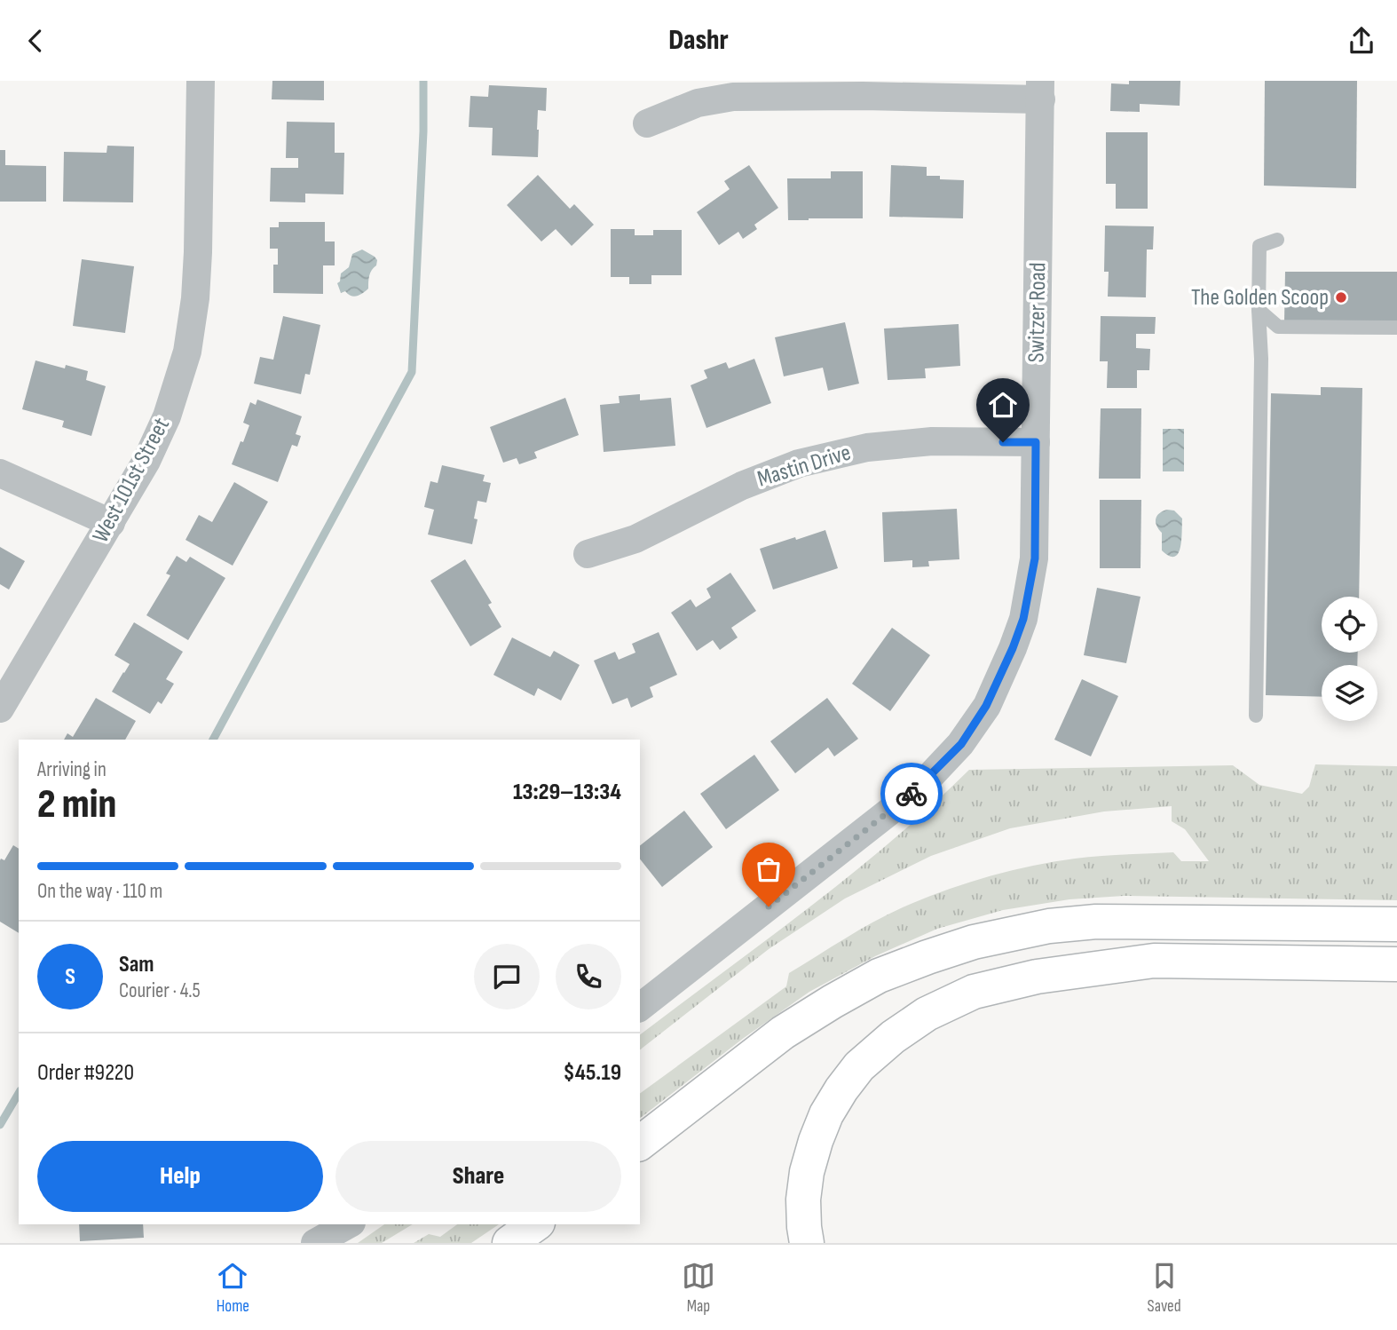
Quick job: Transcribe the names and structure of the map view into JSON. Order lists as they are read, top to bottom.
{
  "streets": {
    "street": ["Switzer Road", "Mastin Drive", "West 101st Street"]
  },
  "crossings": [
    ["Switzer Road", "Mastin Drive"]
  ],
  "places": ["The Golden Scoop"],
  "page": {
    "header": "Dashr",
    "heading": ["2 min", "Arriving in", "13:29–13:34"],
    "panel": [
      "Sam",
      "Courier · 4.5",
      "Order #9220",
      "$45.19"
    ],
    "bar": "On the way · 110 m",
    "round": "S",
    "buttons": ["Help", "Share"],
    "tabs": ["Home", "Map", "Saved"]
  }
}
